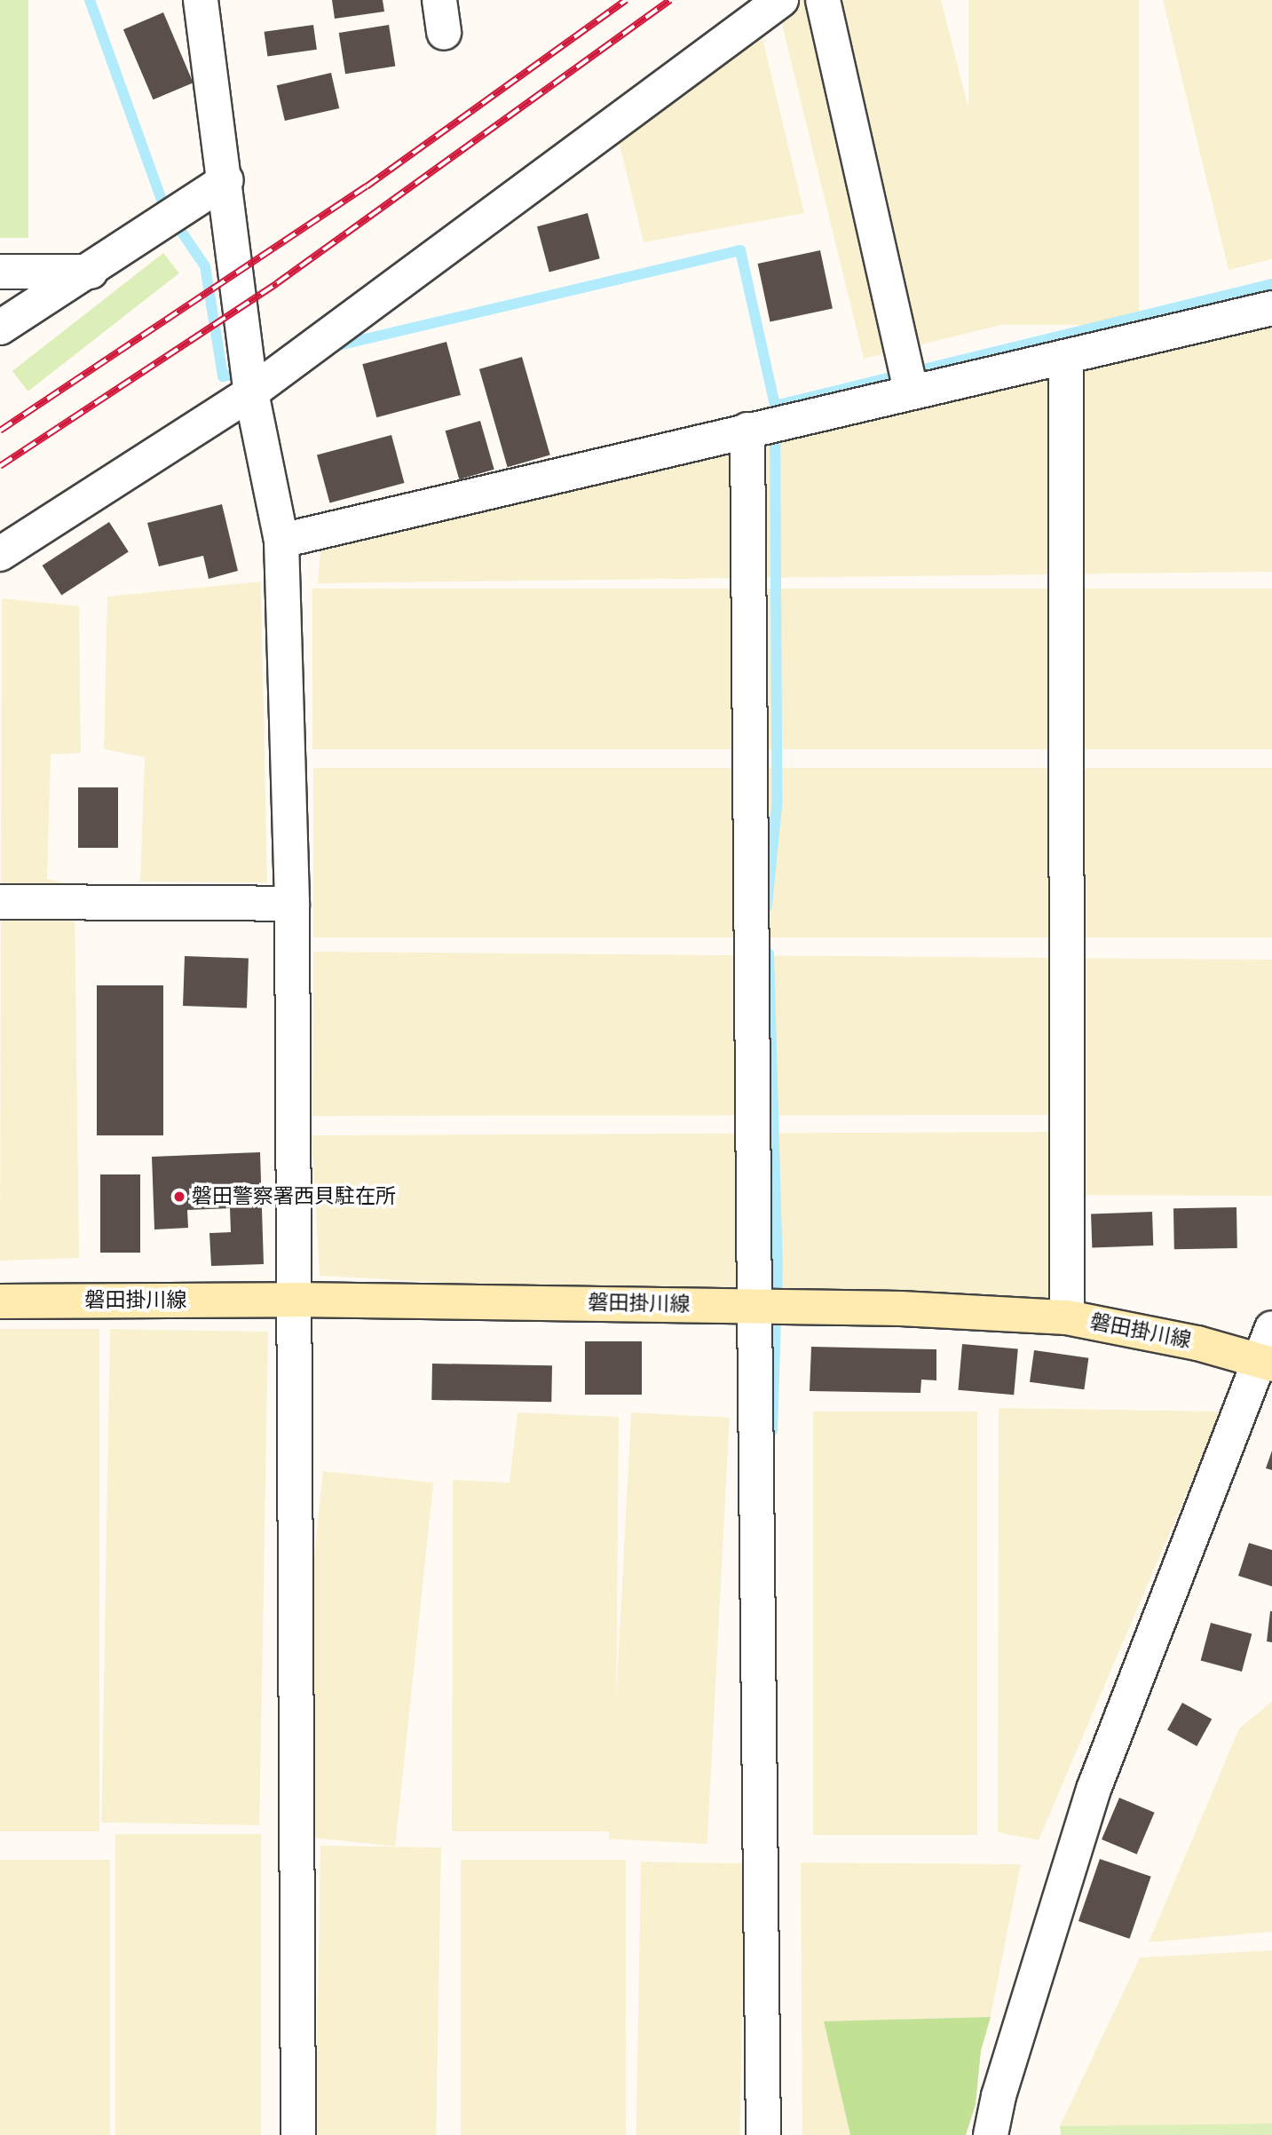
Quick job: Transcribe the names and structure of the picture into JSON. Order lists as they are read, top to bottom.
{
  "streets": {
    "main road": ["磐田掛川線"]
  },
  "places": ["磐田警察署西貝駐在所"]
}
